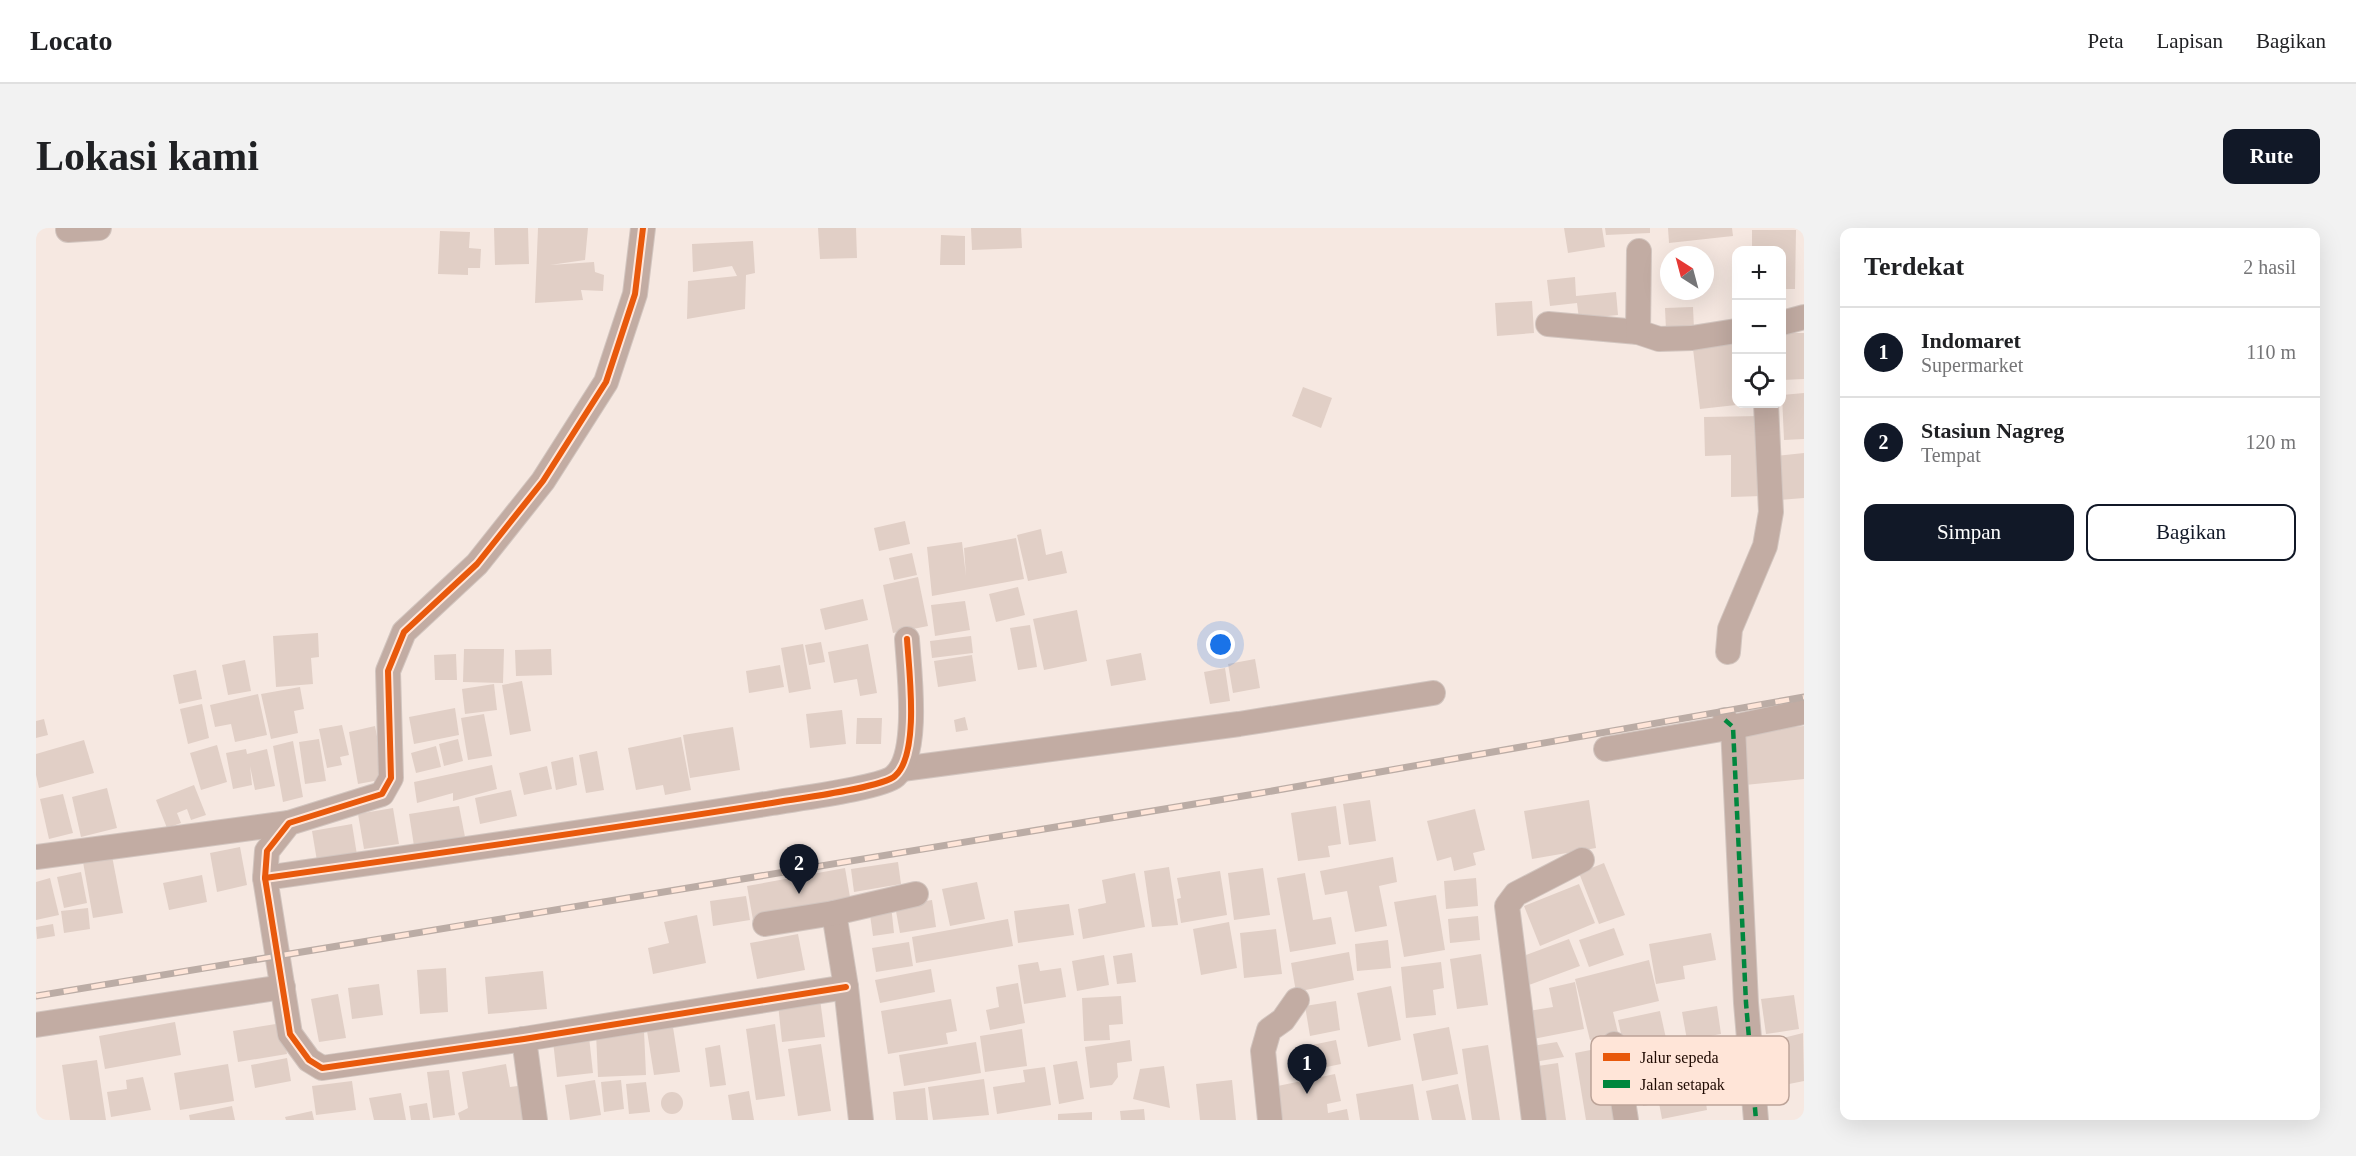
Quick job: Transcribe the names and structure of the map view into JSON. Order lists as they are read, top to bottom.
{
  "legend": ["Jalur sepeda", "Jalan setapak"],
  "north": "top left",
  "page": {
    "header": "Locato",
    "nav": ["Peta", "Lapisan", "Bagikan"],
    "buttons": [
      "Rute",
      ["Simpan", "Bagikan"]
    ],
    "title": "Lokasi kami",
    "heading": ["Terdekat", "2 hasil"],
    "map_buttons": ["+", "−"],
    "list": [
      {
        "mark": "1",
        "name": "Indomaret",
        "note": "Supermarket",
        "value": "110 m"
      },
      {
        "mark": "2",
        "name": "Stasiun Nagreg",
        "note": "Tempat",
        "value": "120 m"
      }
    ],
    "pins": ["2", "1"]
  }
}
